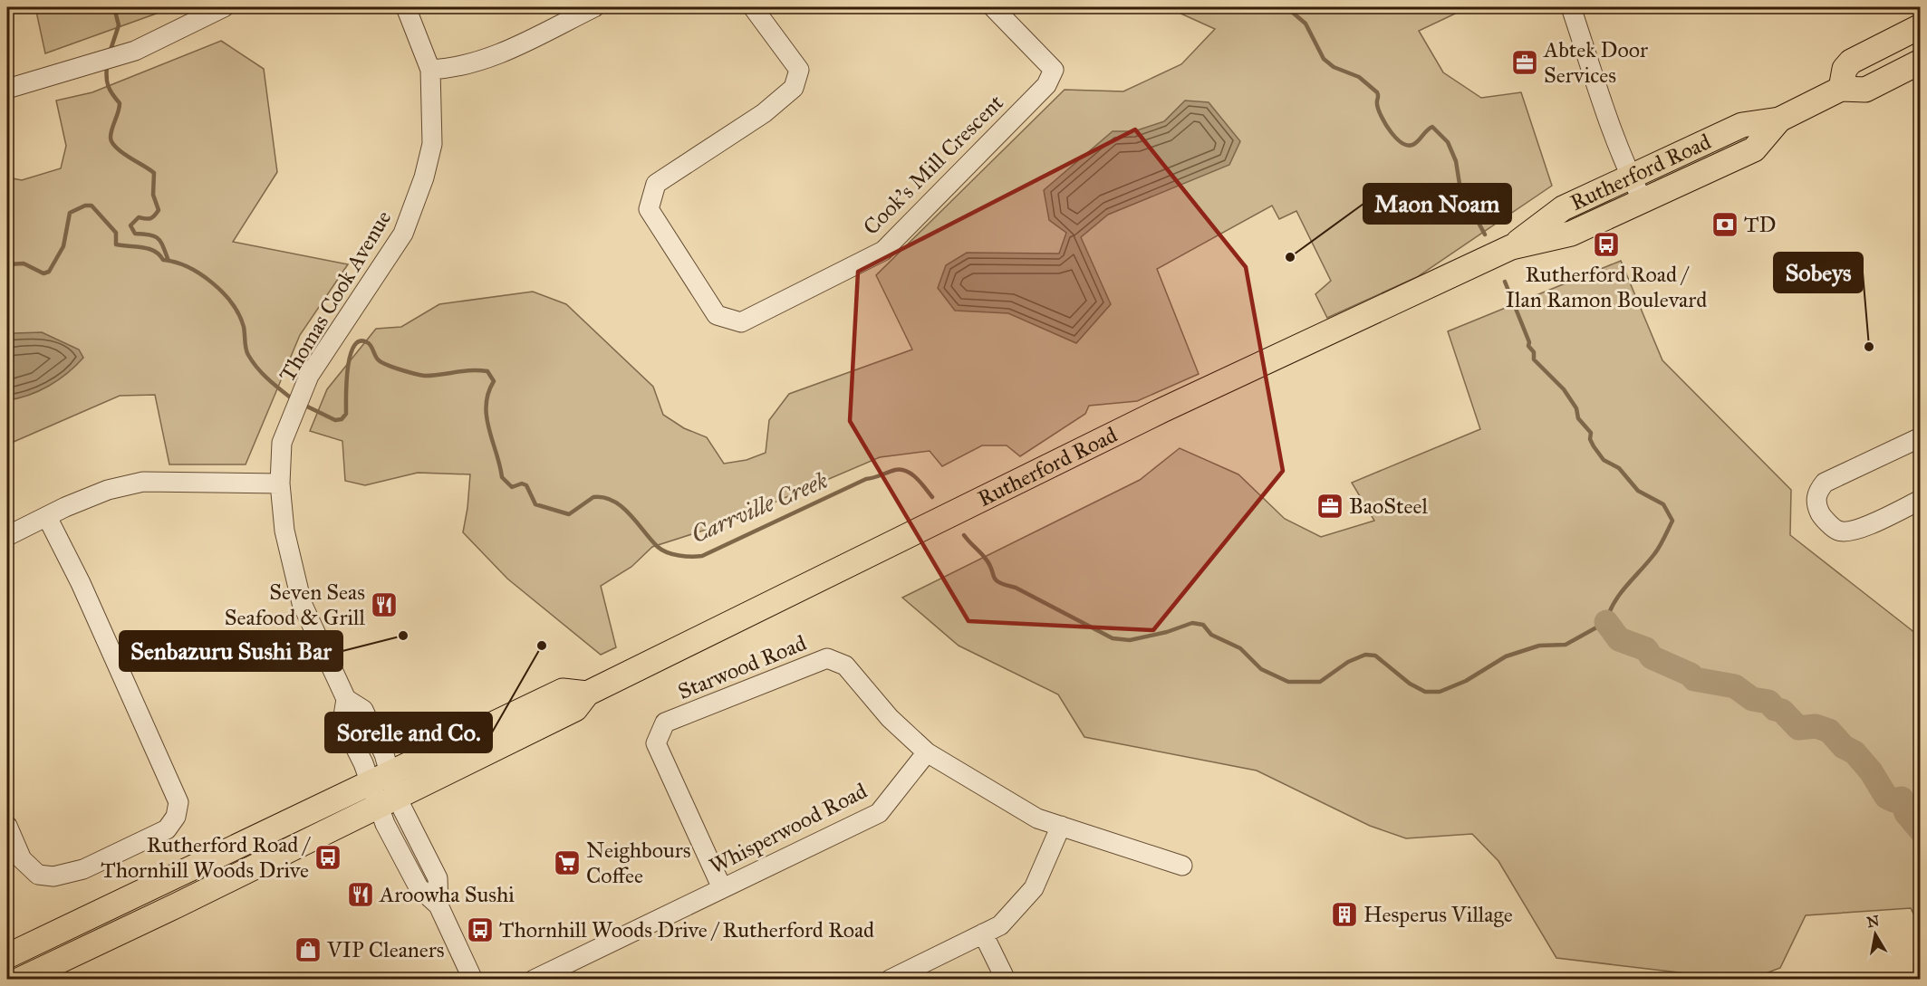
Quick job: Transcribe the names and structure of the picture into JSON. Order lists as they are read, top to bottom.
{
  "streets": {
    "main road": ["Rutherford Road"],
    "street": [
      "Cook's Mill Crescent",
      "Thomas Cook Avenue",
      "Starwood Road",
      "Whisperwood Road"
    ]
  },
  "crossings": [
    ["Rutherford Road", "Thomas Cook Avenue"],
    ["Starwood Road", "Whisperwood Road"]
  ],
  "water": ["Carrville Creek"],
  "places": {
    "office": ["Abtek Door Services", "BaoSteel"],
    "bank": ["TD"],
    "bus stop": ["Rutherford Road / Ilan Ramon Boulevard", "Rutherford Road / Thornhill Woods Drive", "Thornhill Woods Drive / Rutherford Road"],
    "other": [
      "Maon Noam",
      "Sobeys",
      "Senbazuru Sushi Bar",
      "Sorelle and Co."
    ],
    "restaurant": ["Seven Seas Seafood & Grill", "Aroowha Sushi"],
    "supermarket": ["Neighbours Coffee"],
    "building": ["Hesperus Village"],
    "shop": ["VIP Cleaners"]
  },
  "north": "top"
}
